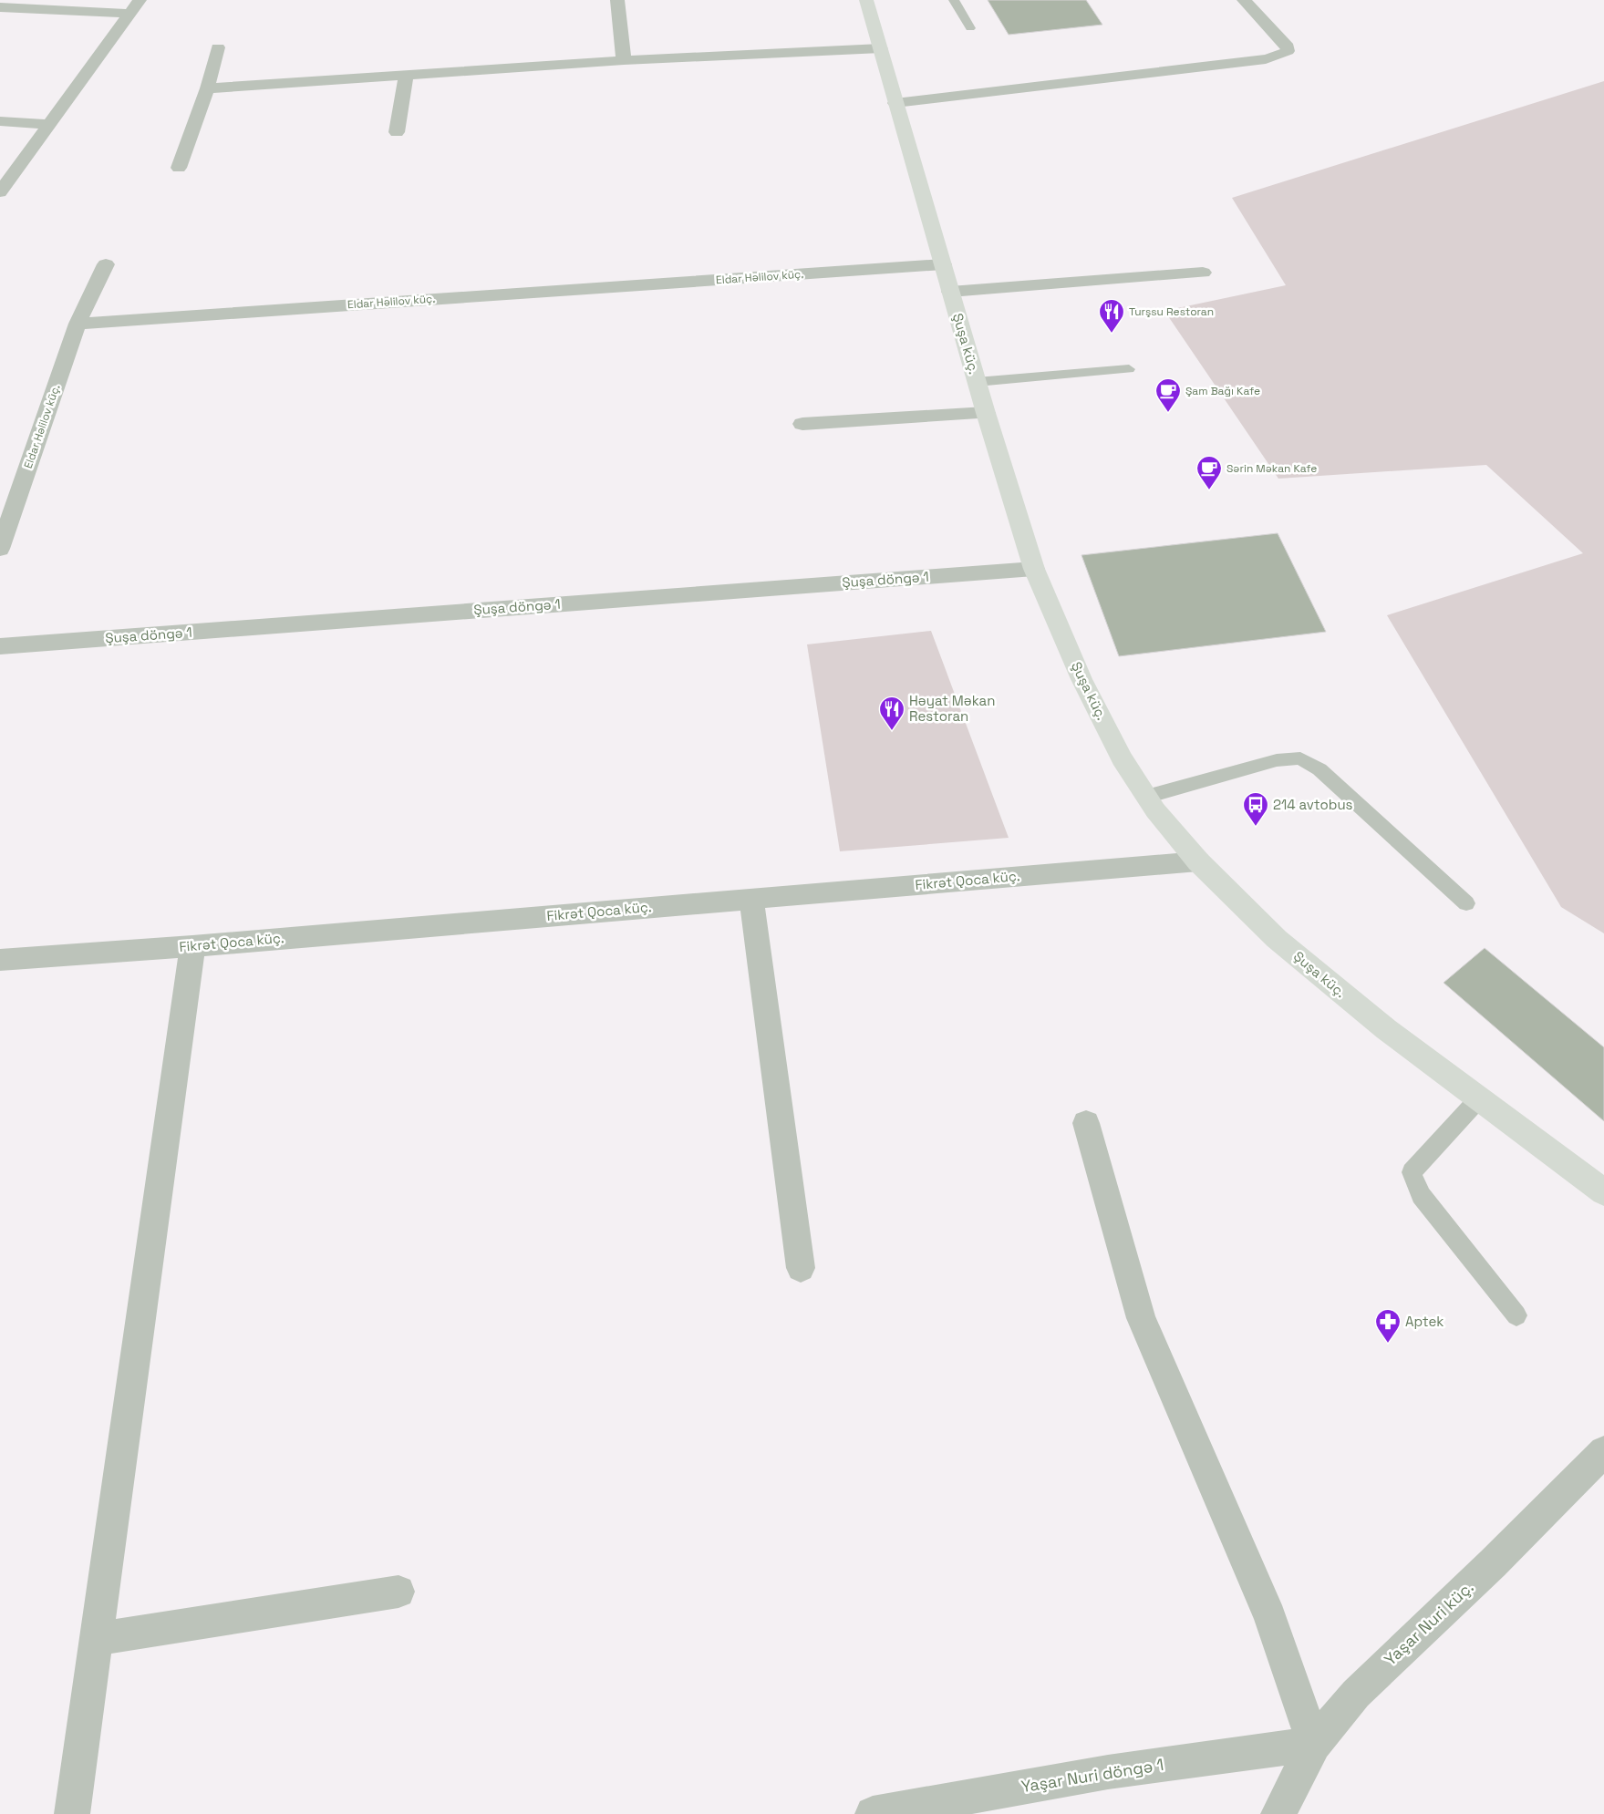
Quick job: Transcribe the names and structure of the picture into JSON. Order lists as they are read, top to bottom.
{
  "streets": {
    "street": [
      "Eldar Həlilov küç.",
      "Şuşa küç.",
      "Şuşa döngə 1",
      "Fikrət Qoca küç.",
      "Yaşar Nuri küç.",
      "Yaşar Nuri döngə 1"
    ]
  },
  "crossings": [
    ["Eldar Həlilov küç.", "Şuşa küç."],
    ["Şuşa küç.", "Şuşa döngə 1"],
    ["Şuşa küç.", "Fikrət Qoca küç."],
    ["Yaşar Nuri küç.", "Yaşar Nuri döngə 1"]
  ],
  "places": {
    "restaurant": ["Turşsu Restoran", "Həyat Məkan Restoran"],
    "cafe": ["Şam Bağı Kafe", "Sərin Məkan Kafe"],
    "bus stop": ["214 avtobus"],
    "pharmacy": ["Aptek"]
  }
}
